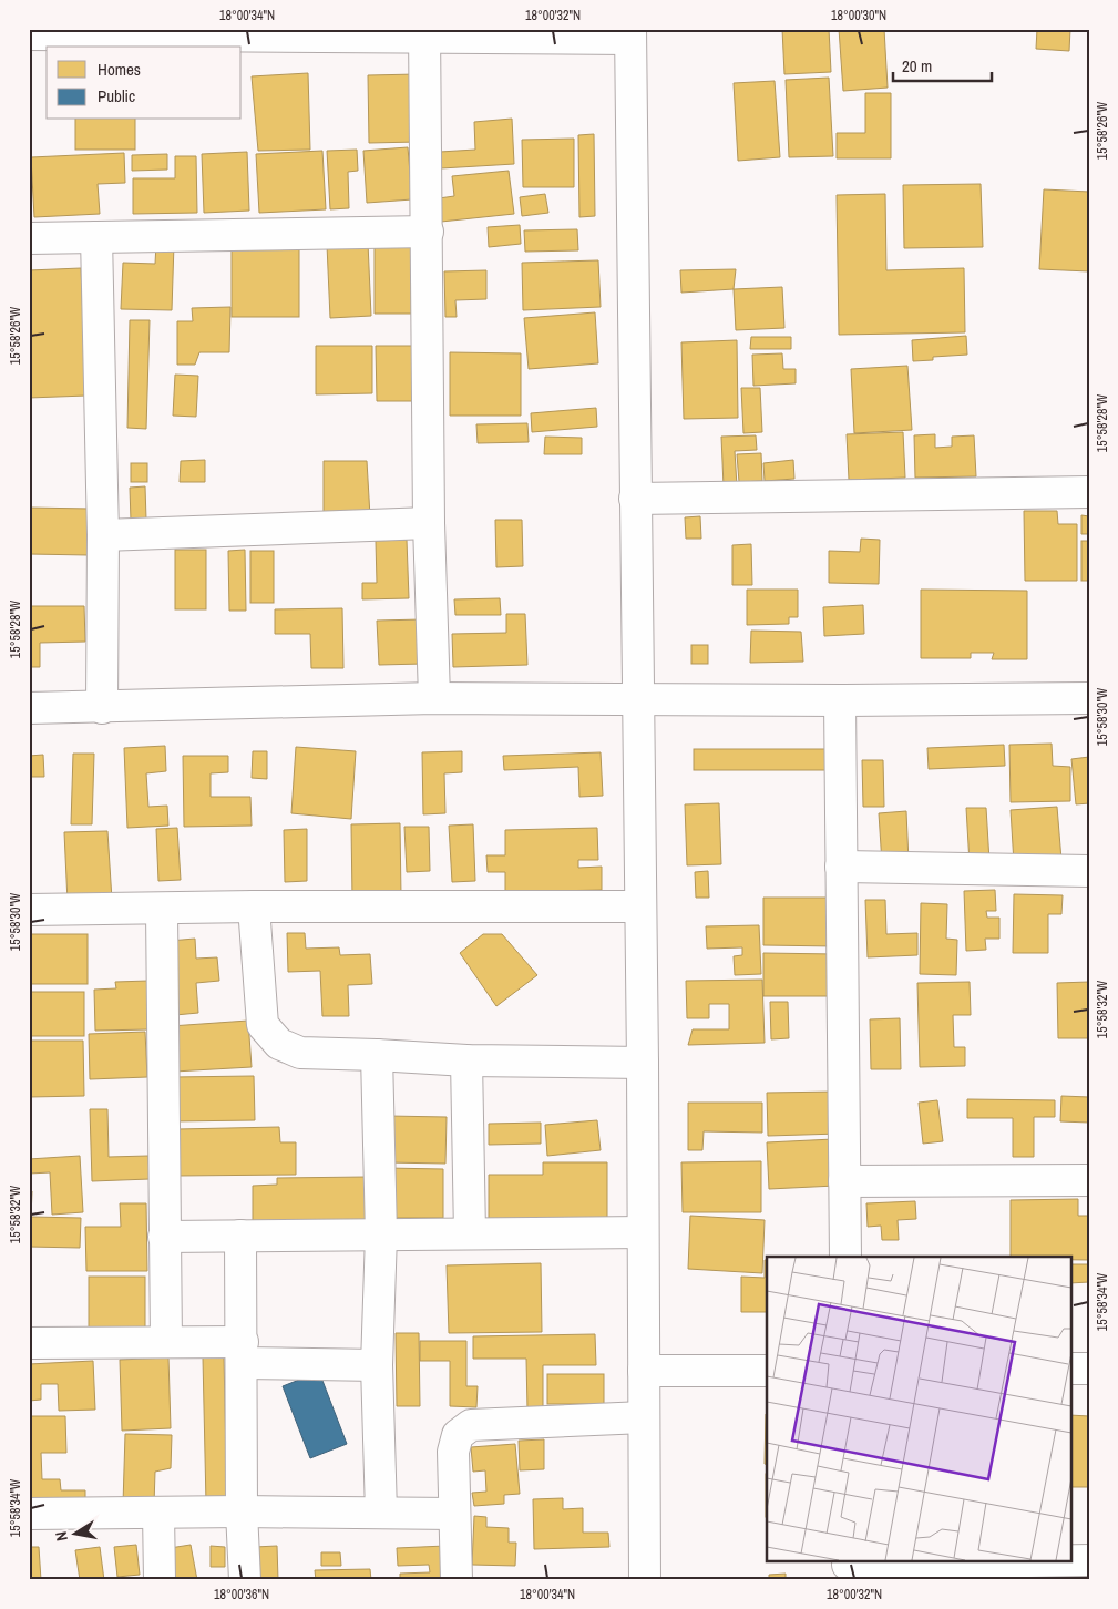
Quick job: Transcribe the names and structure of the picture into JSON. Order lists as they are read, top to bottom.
{
  "legend": ["Homes", "Public"],
  "scale_bar": "20 m",
  "north": "left",
  "coordinates": [
    "18°00'34\"N",
    "18°00'32\"N",
    "18°00'30\"N",
    "15°58'26\"W",
    "15°58'28\"W",
    "15°58'30\"W",
    "15°58'32\"W",
    "15°58'34\"W",
    "18°00'36\"N"
  ]
}
